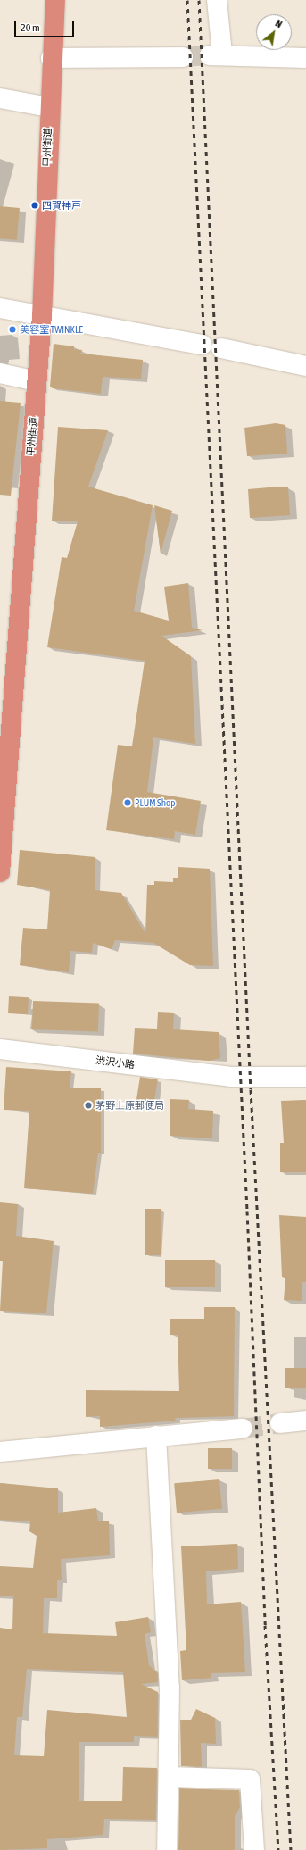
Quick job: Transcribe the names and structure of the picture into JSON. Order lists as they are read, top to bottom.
{
  "streets": {
    "highway": ["甲州街道"],
    "street": ["渋沢小路"]
  },
  "places": [
    "四賀神戸",
    "美容室 TWINKLE",
    "PLUM Shop",
    "茅野上原郵便局"
  ],
  "scale_bar": "20 m",
  "north": "top right"
}
